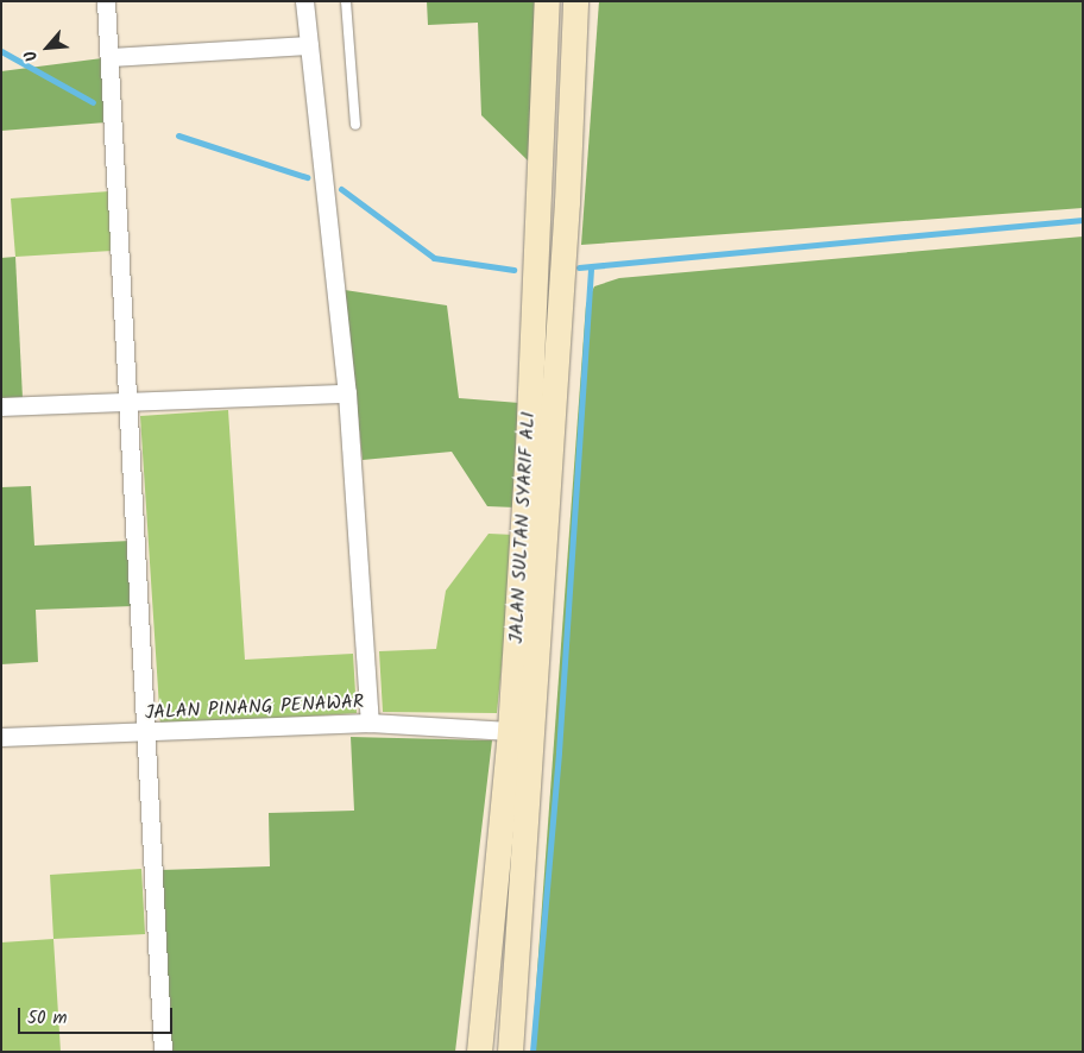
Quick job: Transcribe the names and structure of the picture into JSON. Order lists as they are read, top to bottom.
{
  "streets": {
    "street": ["JALAN SULTAN SYARIF ALI", "JALAN PINANG PENAWAR"]
  },
  "crossings": [
    ["JALAN SULTAN SYARIF ALI", "JALAN PINANG PENAWAR"]
  ],
  "scale_bar": "50 m",
  "north": "bottom left"
}
